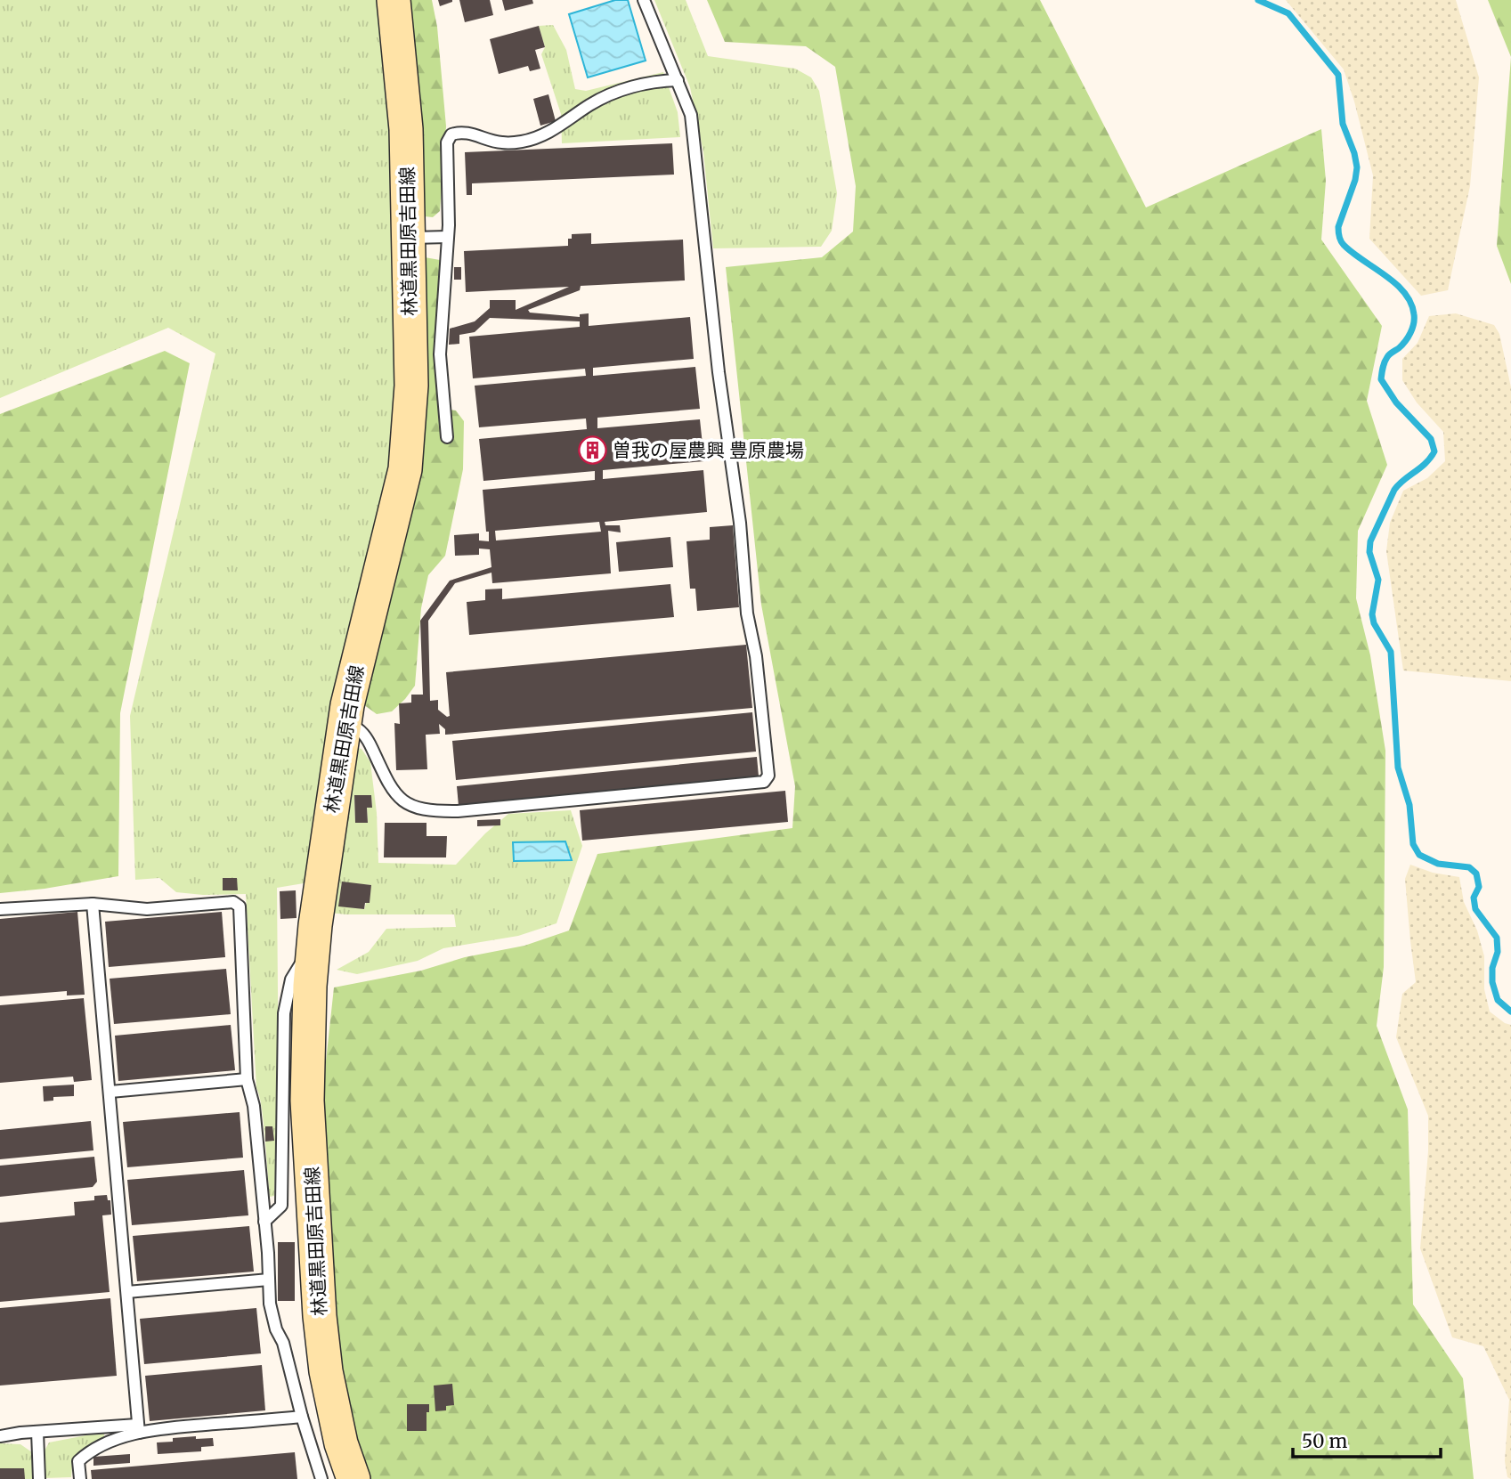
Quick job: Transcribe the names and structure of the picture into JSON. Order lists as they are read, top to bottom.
{
  "streets": {
    "street": ["林道黒田原吉田線"]
  },
  "places": {
    "building": ["曽我の屋農興 豊原農場"]
  },
  "scale_bar": "50 m"
}
